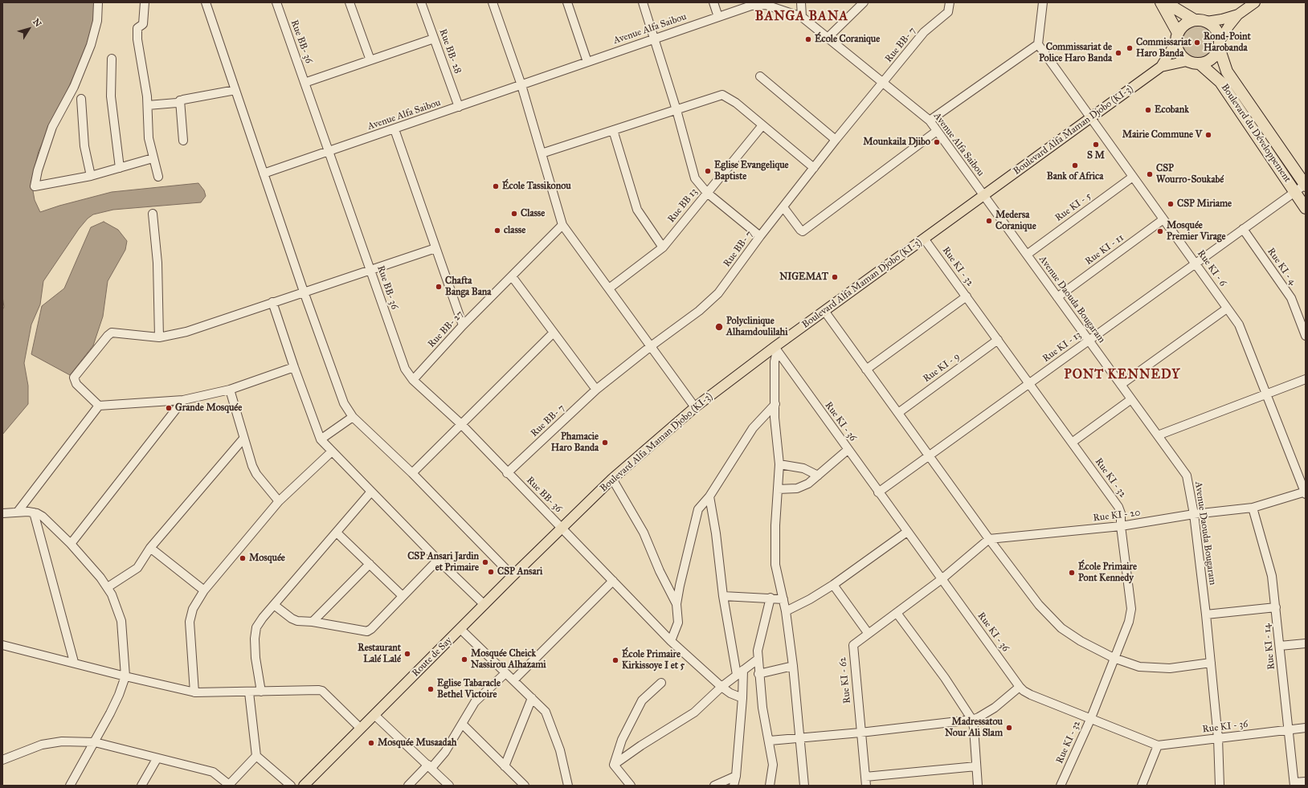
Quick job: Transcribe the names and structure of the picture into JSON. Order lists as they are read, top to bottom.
{
  "streets": {
    "highway": ["Boulevard du Développement"],
    "main road": ["Boulevard Alfa Maman Djobo (KI-3)", "Route de Say"],
    "street": [
      "Avenue Alfa Saibou",
      "Rue BB- 36",
      "Rue BB- 7",
      "Rue BB- 28",
      "Rue BB 13",
      "Rue KI - 5",
      "Rue KI - 11",
      "Rue KI - 32",
      "Rue KI - 4",
      "Rue KI - 6",
      "Avenue Daouda Bougaram",
      "Rue BB- 27",
      "Rue KI - 13",
      "Rue KI - 9",
      "Rue KI - 36",
      "Rue KI - 20",
      "Rue KI - 14",
      "Rue KI - 62"
    ]
  },
  "crossings": [
    ["Avenue Alfa Saibou", "Rue BB- 36"],
    ["Avenue Alfa Saibou", "Rue BB- 7"],
    ["Avenue Alfa Saibou", "Rue BB- 28"],
    ["Avenue Alfa Saibou", "Boulevard Alfa Maman Djobo (KI-3)"],
    ["Avenue Alfa Saibou", "Avenue Daouda Bougaram"],
    ["Rue BB- 36", "Rue BB- 7"],
    ["Rue BB- 36", "Boulevard Alfa Maman Djobo (KI-3)"],
    ["Rue BB- 36", "Rue BB- 27"],
    ["Rue BB- 36", "Route de Say"],
    ["Boulevard Alfa Maman Djobo (KI-3)", "Boulevard du Développement"],
    ["Boulevard Alfa Maman Djobo (KI-3)", "Rue KI - 32"],
    ["Boulevard Alfa Maman Djobo (KI-3)", "Rue KI - 6"],
    ["Boulevard Alfa Maman Djobo (KI-3)", "Avenue Daouda Bougaram"],
    ["Boulevard Alfa Maman Djobo (KI-3)", "Rue KI - 36"],
    ["Boulevard Alfa Maman Djobo (KI-3)", "Route de Say"],
    ["Boulevard du Développement", "Rue KI - 13"],
    ["Rue KI - 5", "Rue KI - 6"],
    ["Rue KI - 5", "Avenue Daouda Bougaram"],
    ["Rue KI - 11", "Rue KI - 6"],
    ["Rue KI - 11", "Avenue Daouda Bougaram"],
    ["Rue KI - 32", "Rue KI - 13"],
    ["Rue KI - 32", "Rue KI - 9"],
    ["Rue KI - 32", "Rue KI - 36"],
    ["Rue KI - 32", "Rue KI - 20"],
    ["Rue KI - 4", "Rue KI - 13"],
    ["Rue KI - 6", "Rue KI - 13"],
    ["Rue KI - 6", "Rue KI - 20"],
    ["Avenue Daouda Bougaram", "Rue KI - 13"],
    ["Avenue Daouda Bougaram", "Rue KI - 36"],
    ["Avenue Daouda Bougaram", "Rue KI - 20"],
    ["Rue KI - 13", "Rue KI - 36"],
    ["Rue KI - 36", "Rue KI - 14"],
    ["Rue KI - 36", "Rue KI - 62"],
    ["Rue KI - 20", "Rue KI - 14"]
  ],
  "districts": ["BANGA BANA", "PONT KENNEDY"],
  "places": [
    "École Coranique",
    "Rond-Point Harobanda",
    "Commissariat Haro Banda",
    "Commissariat de Police Haro Banda",
    "Ecobank",
    "Mairie Commune V",
    "Mounkaila Djibo",
    "S M",
    "Bank of Africa",
    "Eglise Evangelique Baptiste",
    "CSP Wourro-Soukabé",
    "École Tassikonou",
    "CSP Miriame",
    "Classe",
    "Medersa Coranique",
    "classe",
    "Mosquée Premier Virage",
    "NIGEMAT",
    "Chafta Banga Bana",
    "Polyclinique Alhamdoulilahi",
    "Grande Mosquée",
    "Phamacie Haro Banda",
    "Mosquée",
    "CSP Ansari Jardin et Primaire",
    "CSP Ansari",
    "École Primaire Pont Kennedy",
    "Restaurant Lalé Lalé",
    "Mosquée Cheick Nassirou Alhazami",
    "École Primaire Kirkissoye I et 5",
    "Eglise Tabaracle Bethel Victoire",
    "Madressatou Nour Ali Slam",
    "Mosquée Musaadah"
  ],
  "north": "top right"
}
